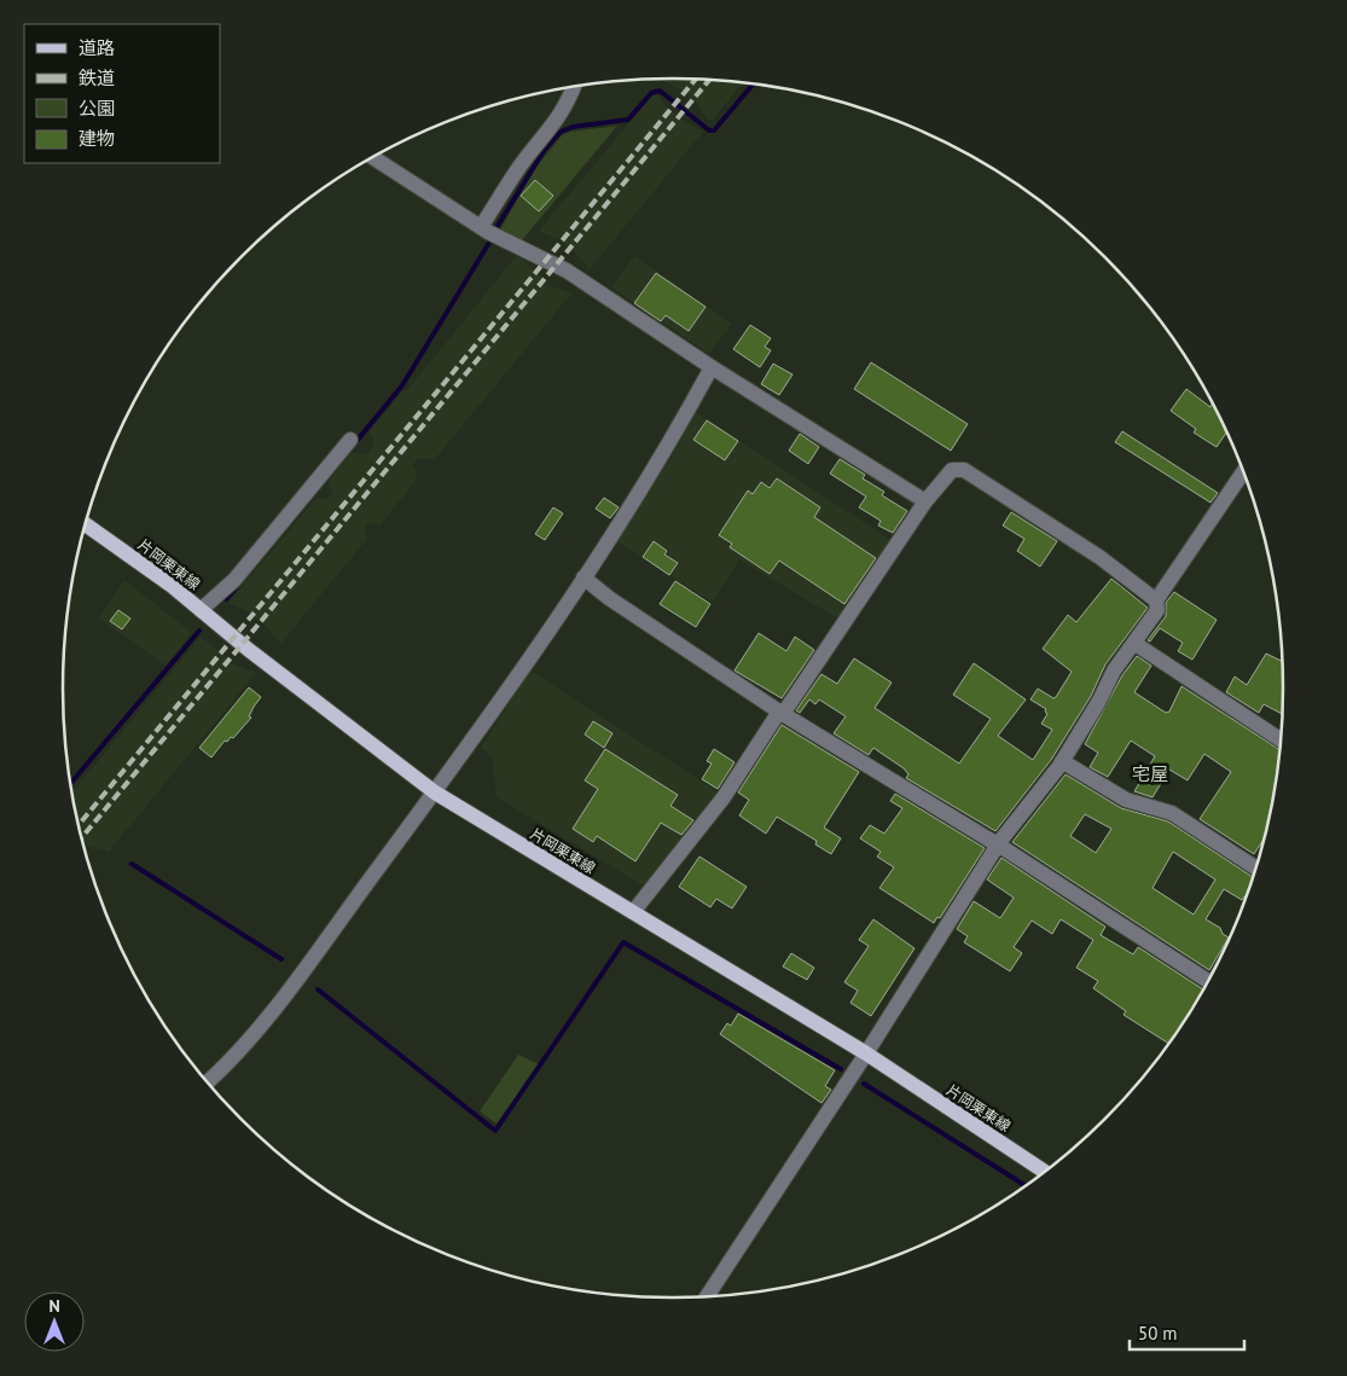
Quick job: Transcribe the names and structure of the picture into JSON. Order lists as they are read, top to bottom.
{
  "streets": {
    "main road": ["片岡栗東線"]
  },
  "districts": ["宅屋"],
  "legend": [
    "道路",
    "鉄道",
    "公園",
    "建物"
  ],
  "scale_bar": "50 m",
  "north": "top"
}
